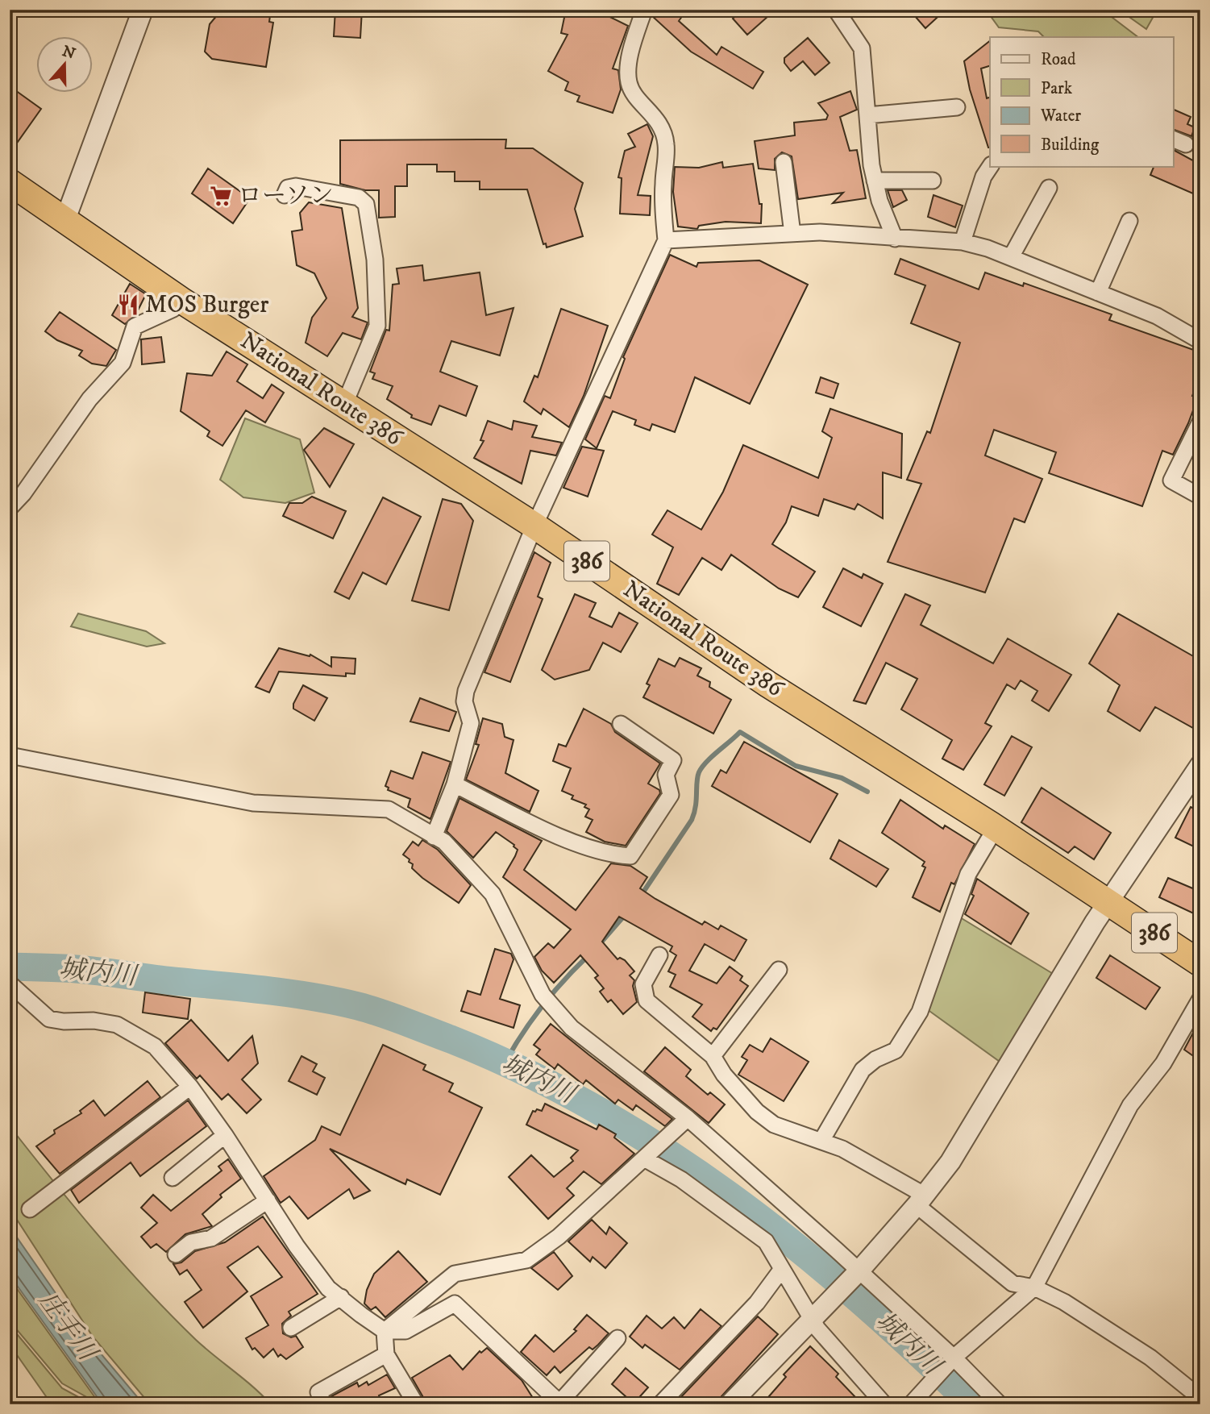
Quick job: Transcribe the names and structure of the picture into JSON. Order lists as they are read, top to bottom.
{
  "streets": {
    "highway": ["National Route 386", "386"]
  },
  "water": ["城内川", "庄手川"],
  "places": {
    "supermarket": ["ローソン"],
    "restaurant": ["MOS Burger"]
  },
  "legend": [
    "Road",
    "Park",
    "Water",
    "Building"
  ],
  "north": "top"
}
